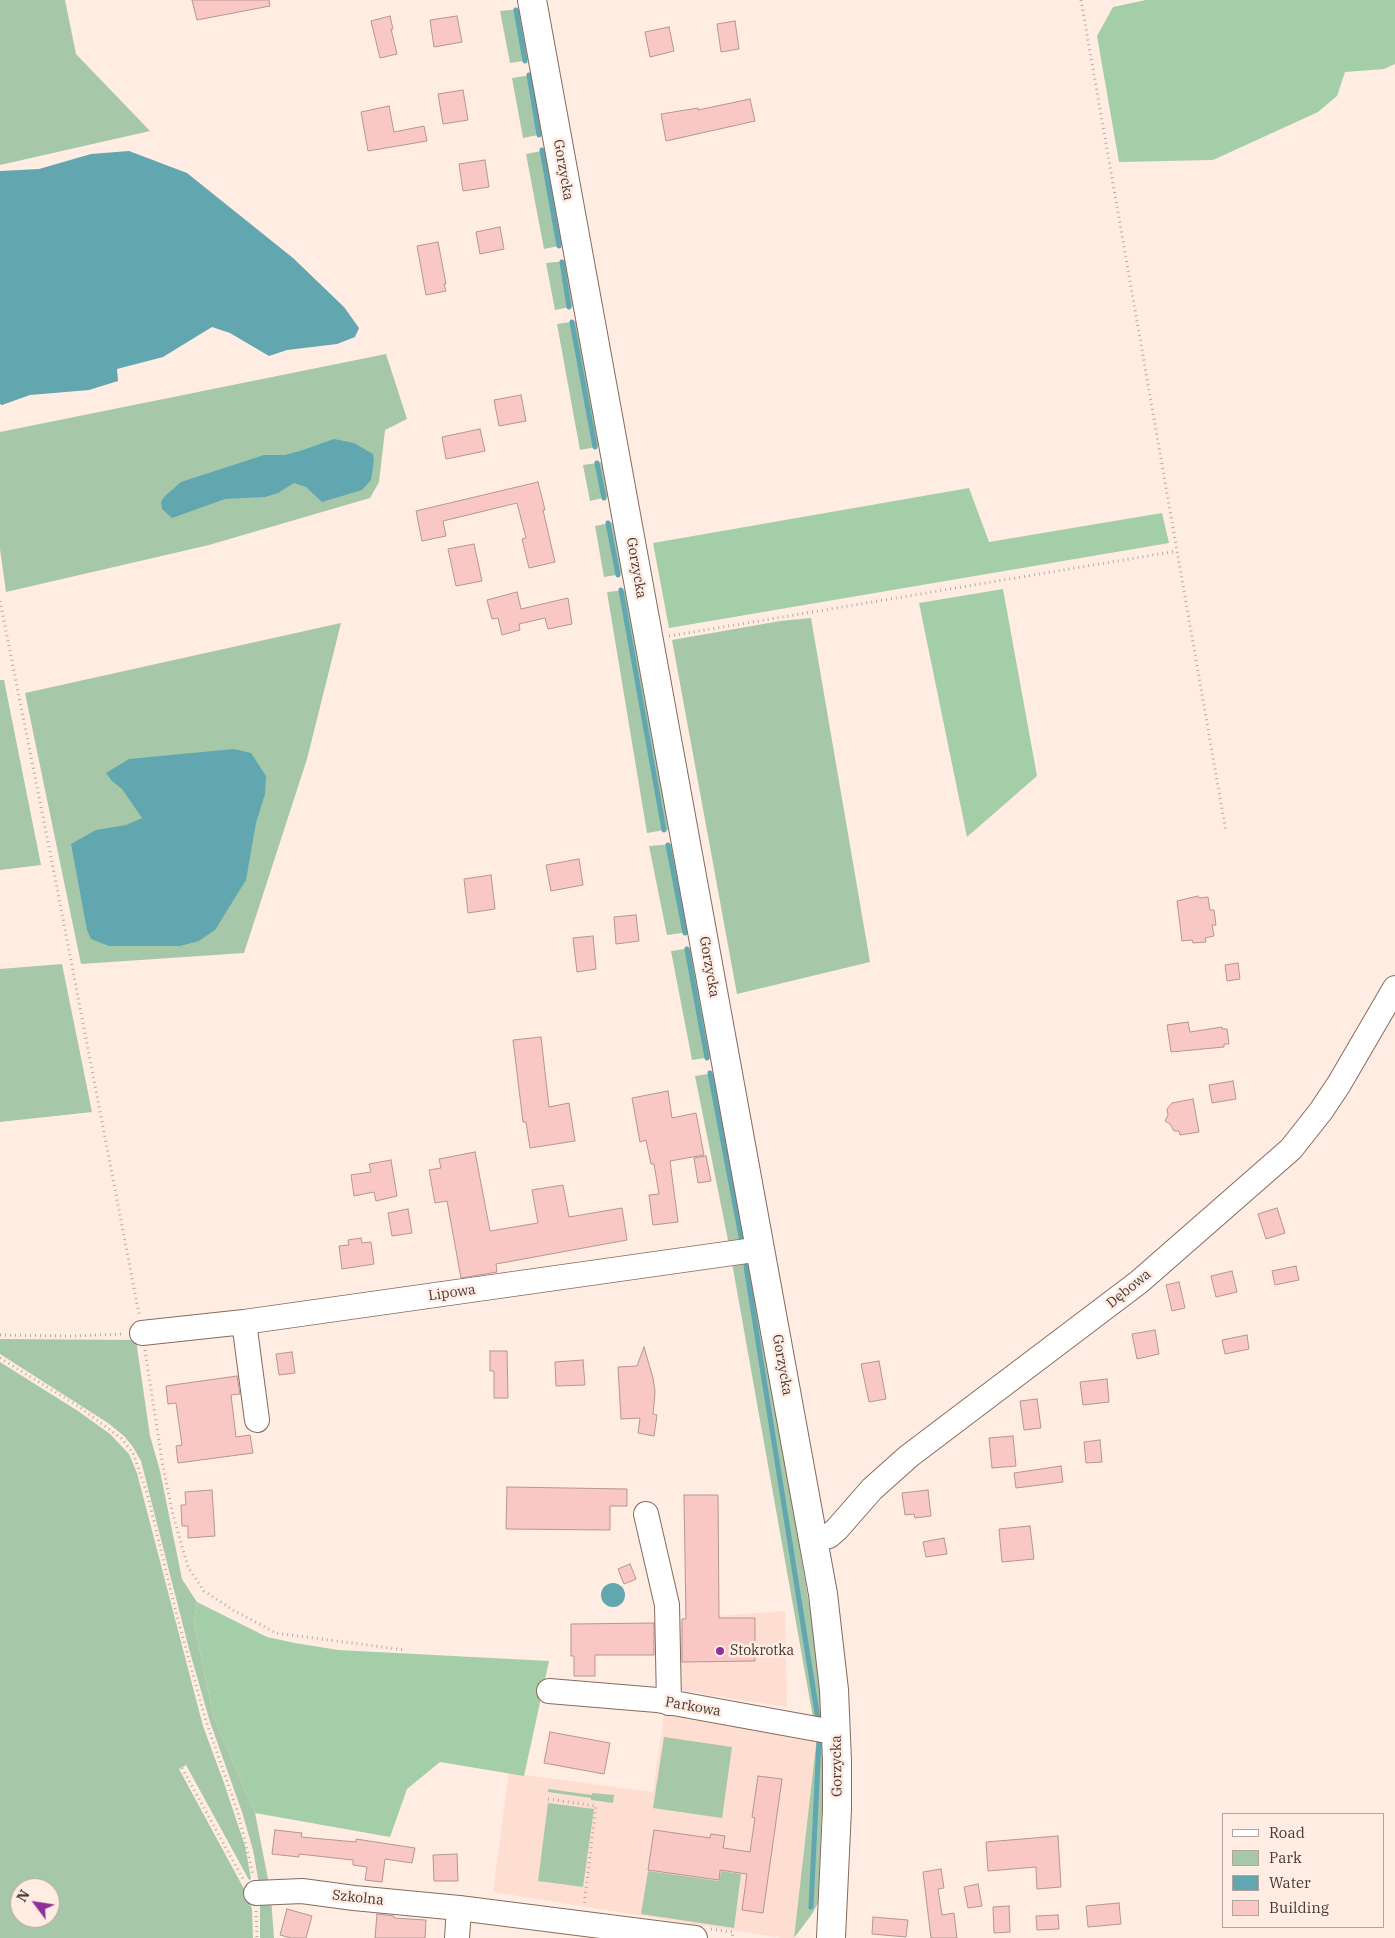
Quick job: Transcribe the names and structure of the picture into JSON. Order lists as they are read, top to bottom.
{
  "streets": {
    "main road": ["Gorzycka"],
    "street": [
      "Dębowa",
      "Lipowa",
      "Parkowa",
      "Szkolna"
    ]
  },
  "crossings": [
    ["Gorzycka", "Dębowa"],
    ["Gorzycka", "Lipowa"],
    ["Gorzycka", "Parkowa"]
  ],
  "places": ["Stokrotka"],
  "legend": [
    "Road",
    "Park",
    "Water",
    "Building"
  ],
  "north": "top left"
}
